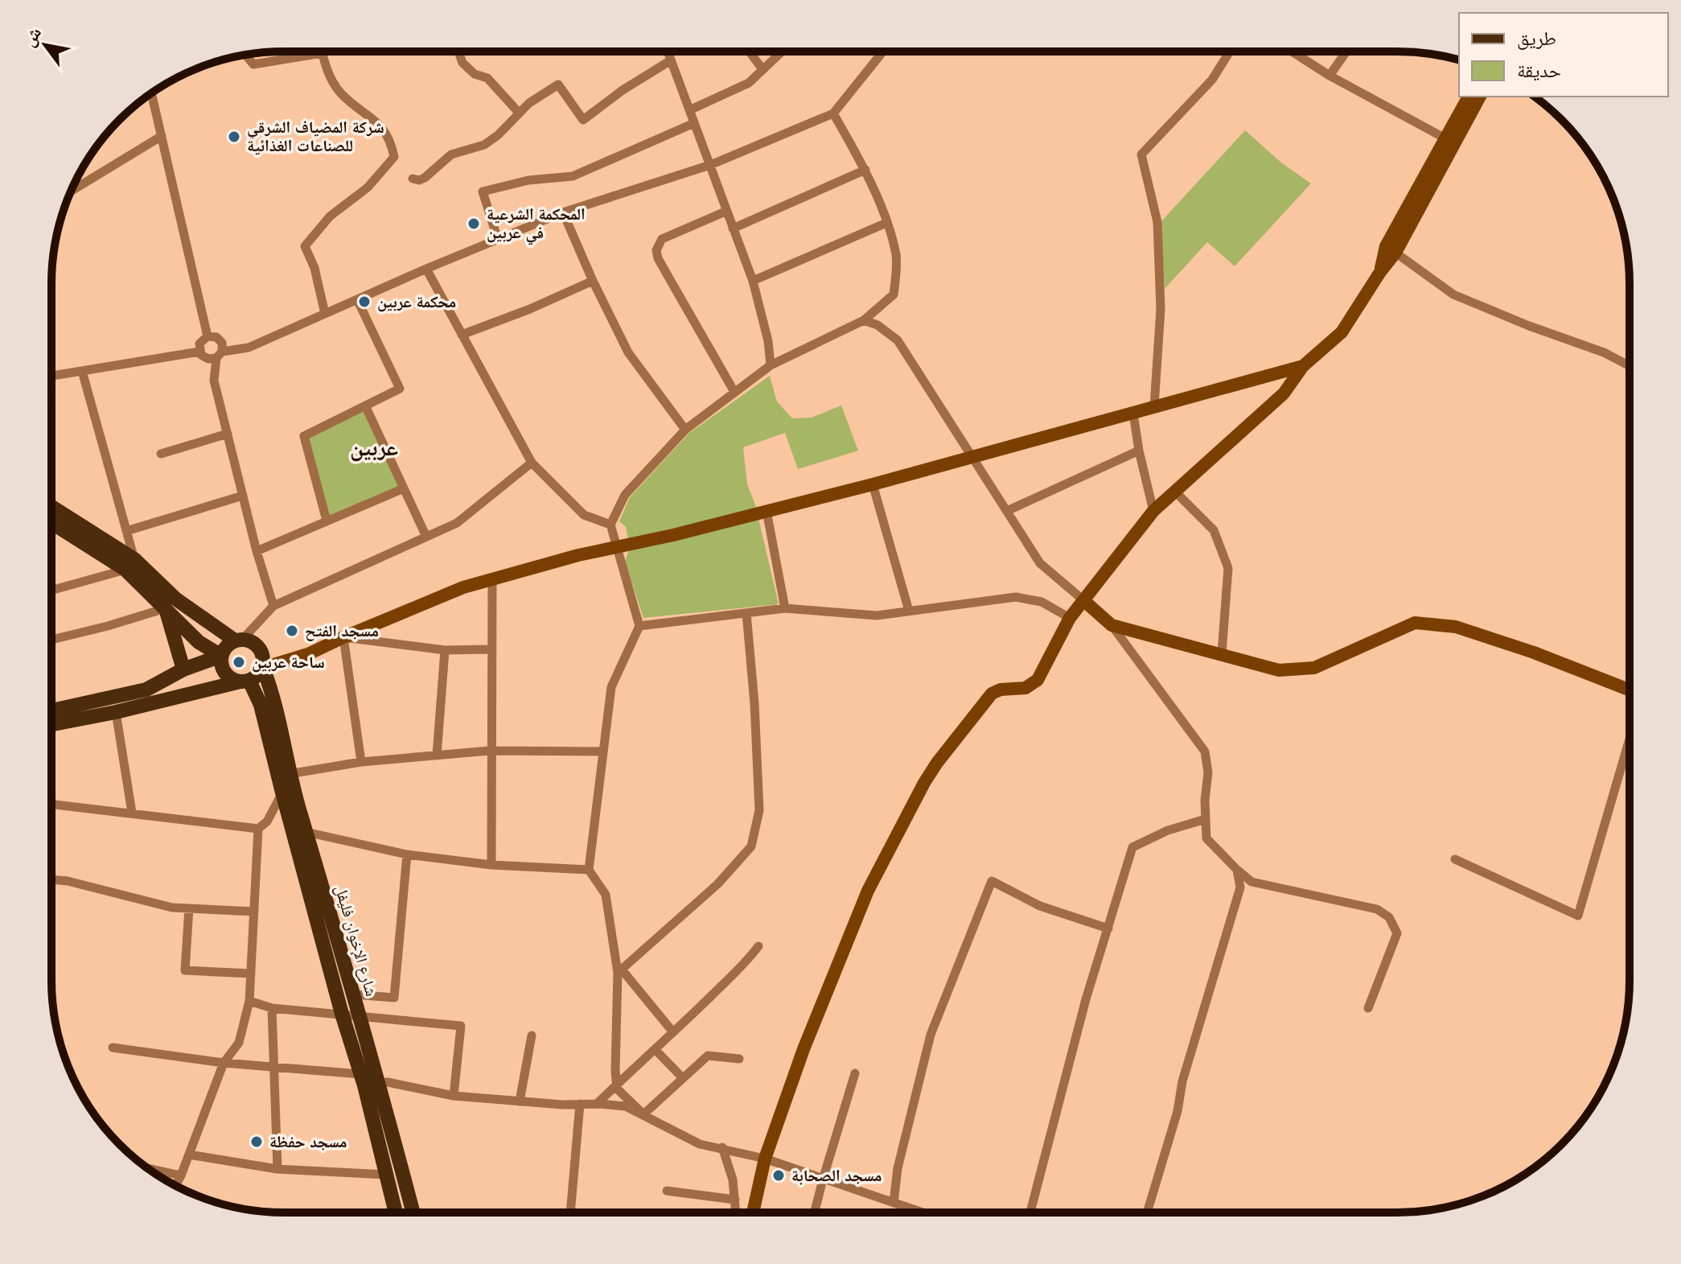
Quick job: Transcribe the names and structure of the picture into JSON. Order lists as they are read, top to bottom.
{
  "streets": {
    "main road": ["شارع الإخوان فليفل"]
  },
  "districts": ["عربين"],
  "places": [
    "شركة المضياف الشرقي للصناعات الغذائية",
    "المحكمة الشرعية في عربين",
    "محكمة عربين",
    "مسجد الفتح",
    "ساحة عربين",
    "مسجد حفظة",
    "مسجد الصحابة"
  ],
  "legend": ["طريق", "حديقة"],
  "north": "top left"
}
